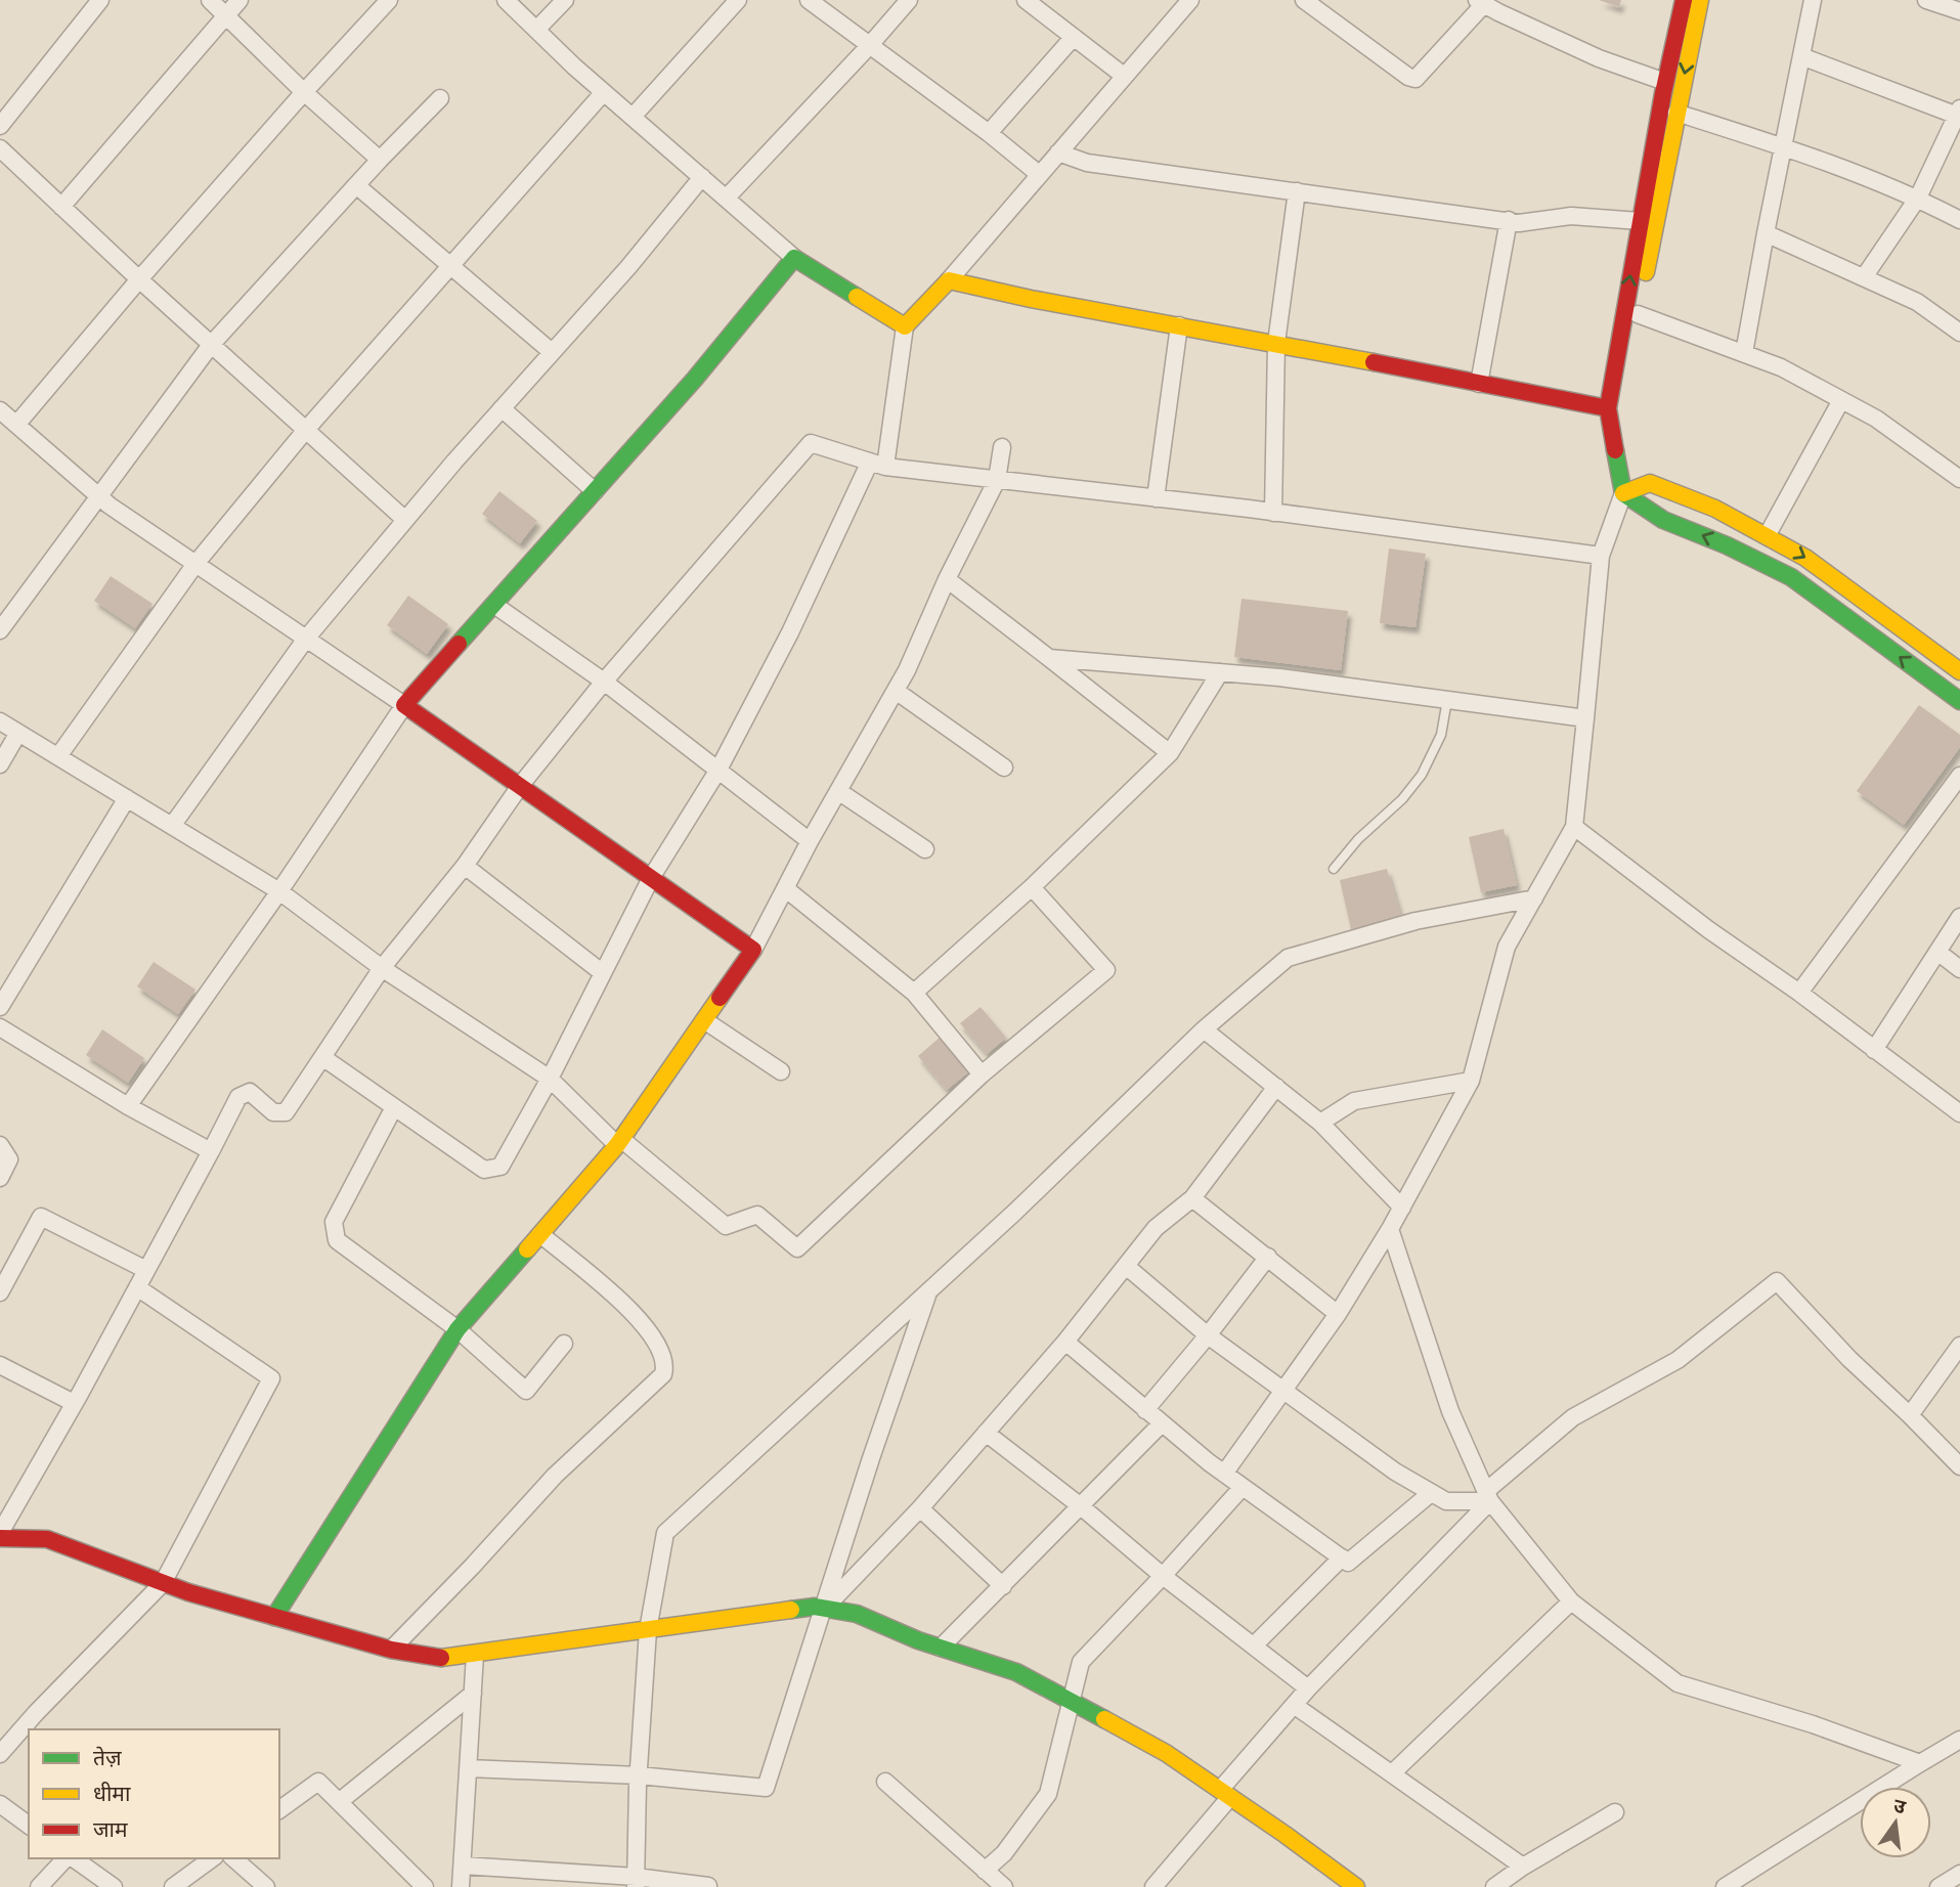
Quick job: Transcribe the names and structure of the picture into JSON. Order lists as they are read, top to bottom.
{
  "legend": ["तेज़", "धीमा", "जाम"],
  "north": "top"
}
